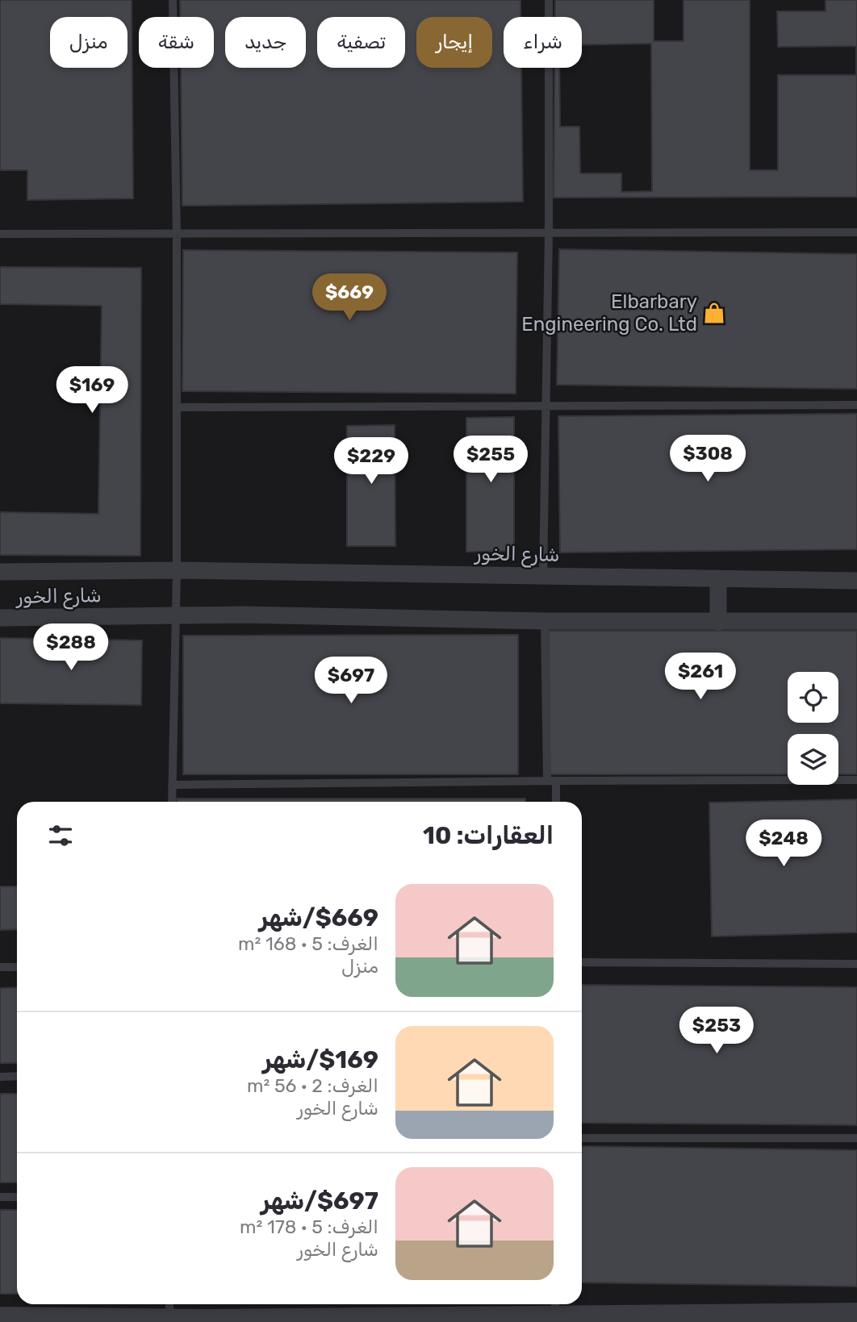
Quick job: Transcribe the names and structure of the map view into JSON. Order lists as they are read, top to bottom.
{
  "streets": {
    "street": ["شارع الخور"]
  },
  "places": {
    "shop": ["Elbarbary Engineering Co. Ltd"]
  },
  "page": {
    "chip": [
      "شراء",
      "إيجار",
      "تصفية",
      "جديد",
      "شقة",
      "منزل"
    ],
    "price": [
      "$669",
      "$169",
      "$308",
      "$255",
      "$229",
      "$288",
      "$261",
      "$697",
      "$248",
      "$253"
    ],
    "heading": "العقارات: 10",
    "list": [
      {
        "name": "$669/شهر",
        "note": "الغرف: 5 · 168 m² · منزل"
      },
      {
        "name": "$169/شهر",
        "note": "الغرف: 2 · 56 m² · شارع الخور"
      },
      {
        "name": "$697/شهر",
        "note": "الغرف: 5 · 178 m² · شارع الخور"
      }
    ]
  }
}
